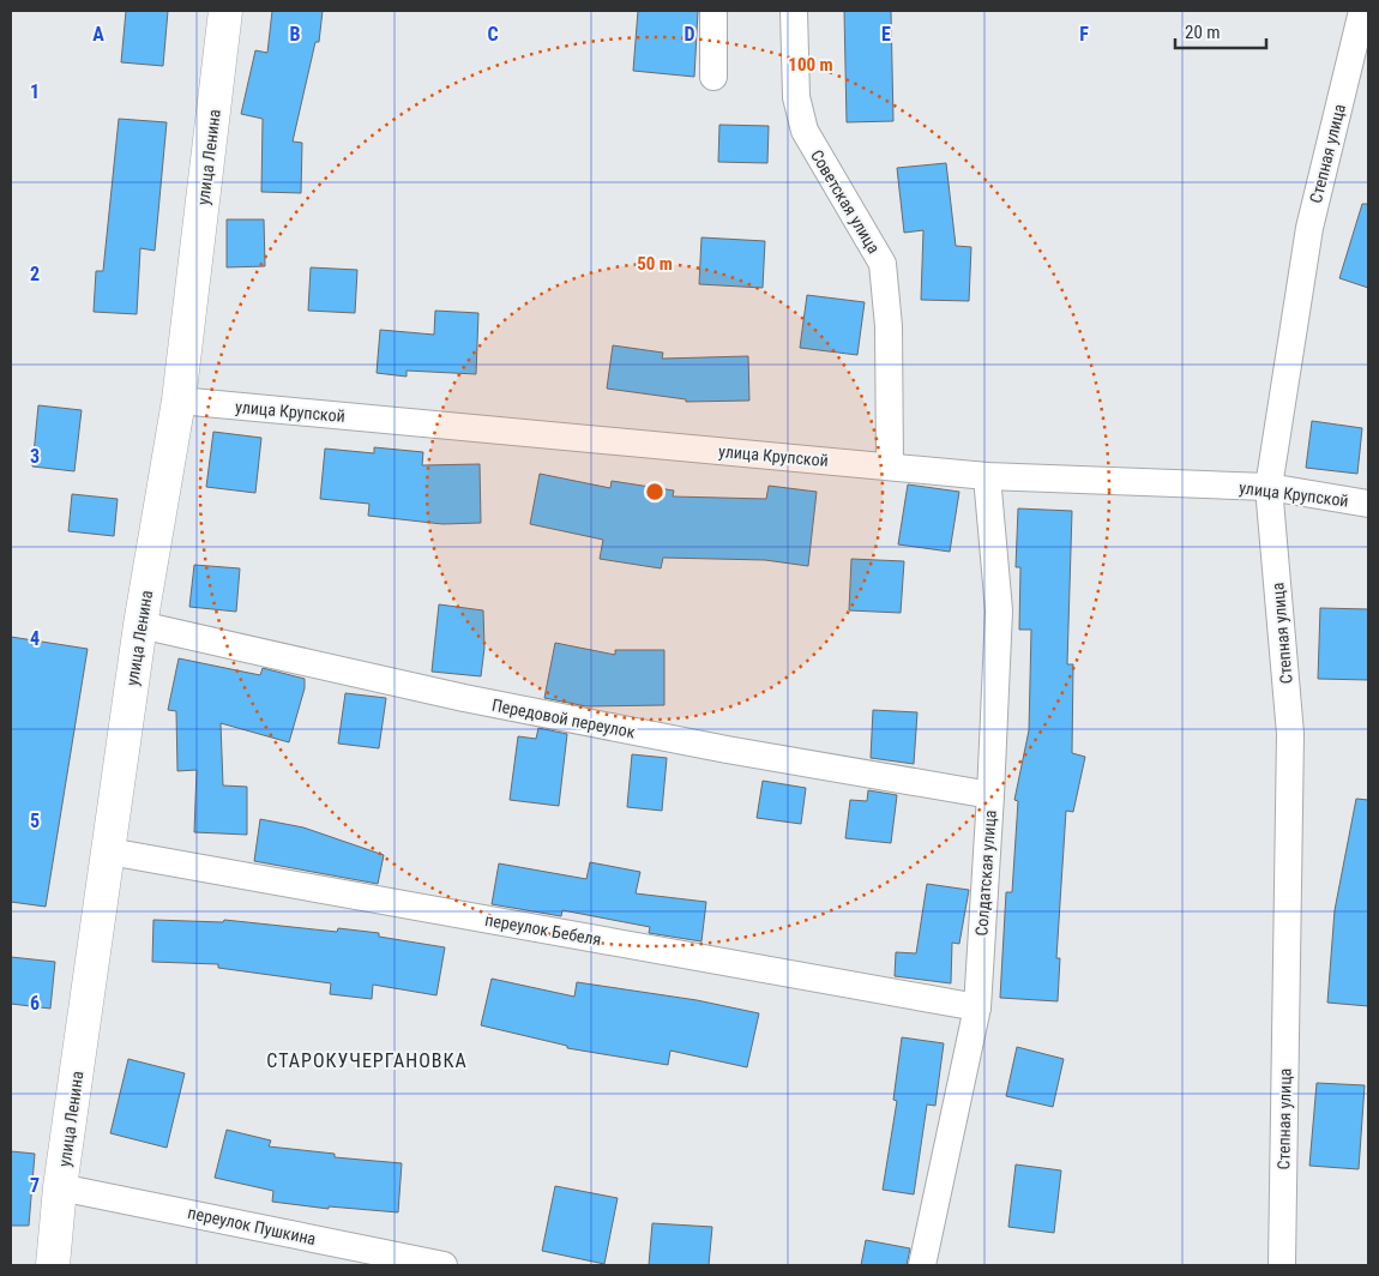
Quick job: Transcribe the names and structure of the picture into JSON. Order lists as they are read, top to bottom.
{
  "streets": {
    "main road": ["улица Ленина"],
    "street": [
      "Степная улица",
      "Советская улица",
      "улица Крупской",
      "Передовой переулок",
      "Солдатская улица",
      "переулок Бебеля",
      "переулок Пушкина"
    ]
  },
  "crossings": [
    ["Степная улица", "улица Крупской"],
    ["улица Ленина", "улица Крупской"],
    ["улица Ленина", "Передовой переулок"],
    ["улица Ленина", "переулок Бебеля"],
    ["улица Ленина", "переулок Пушкина"],
    ["Советская улица", "улица Крупской"],
    ["улица Крупской", "Солдатская улица"],
    ["Передовой переулок", "Солдатская улица"],
    ["Солдатская улица", "переулок Бебеля"]
  ],
  "districts": ["СТАРОКУЧЕРГАНОВКА"],
  "scale_bar": "20 m",
  "grid": {
    "columns": [
      "A",
      "B",
      "C",
      "D",
      "E",
      "F"
    ],
    "rows": [
      "1",
      "2",
      "3",
      "4",
      "5",
      "6",
      "7"
    ]
  },
  "rings": ["100 m", "50 m"]
}
